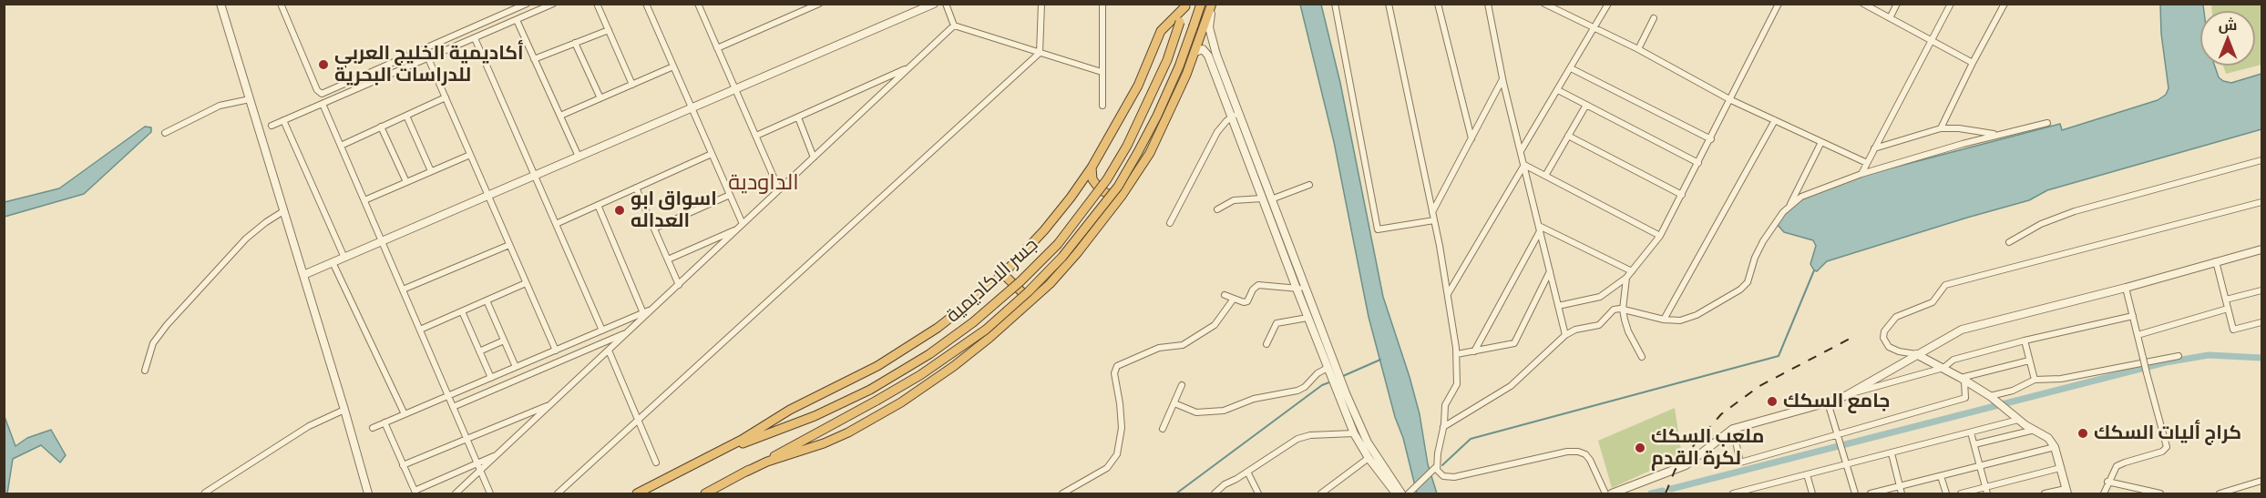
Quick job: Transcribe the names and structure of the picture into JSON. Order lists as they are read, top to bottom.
{
  "streets": {
    "highway": ["جسر الاكاديمية"]
  },
  "districts": ["الداودية"],
  "places": [
    "أكاديمية الخليج العربي للدراسات البحرية",
    "اسواق ابو العداله",
    "جامع السكك",
    "كراج أليات السكك",
    "ملعب السكك لكرة القدم"
  ],
  "north": "top"
}
